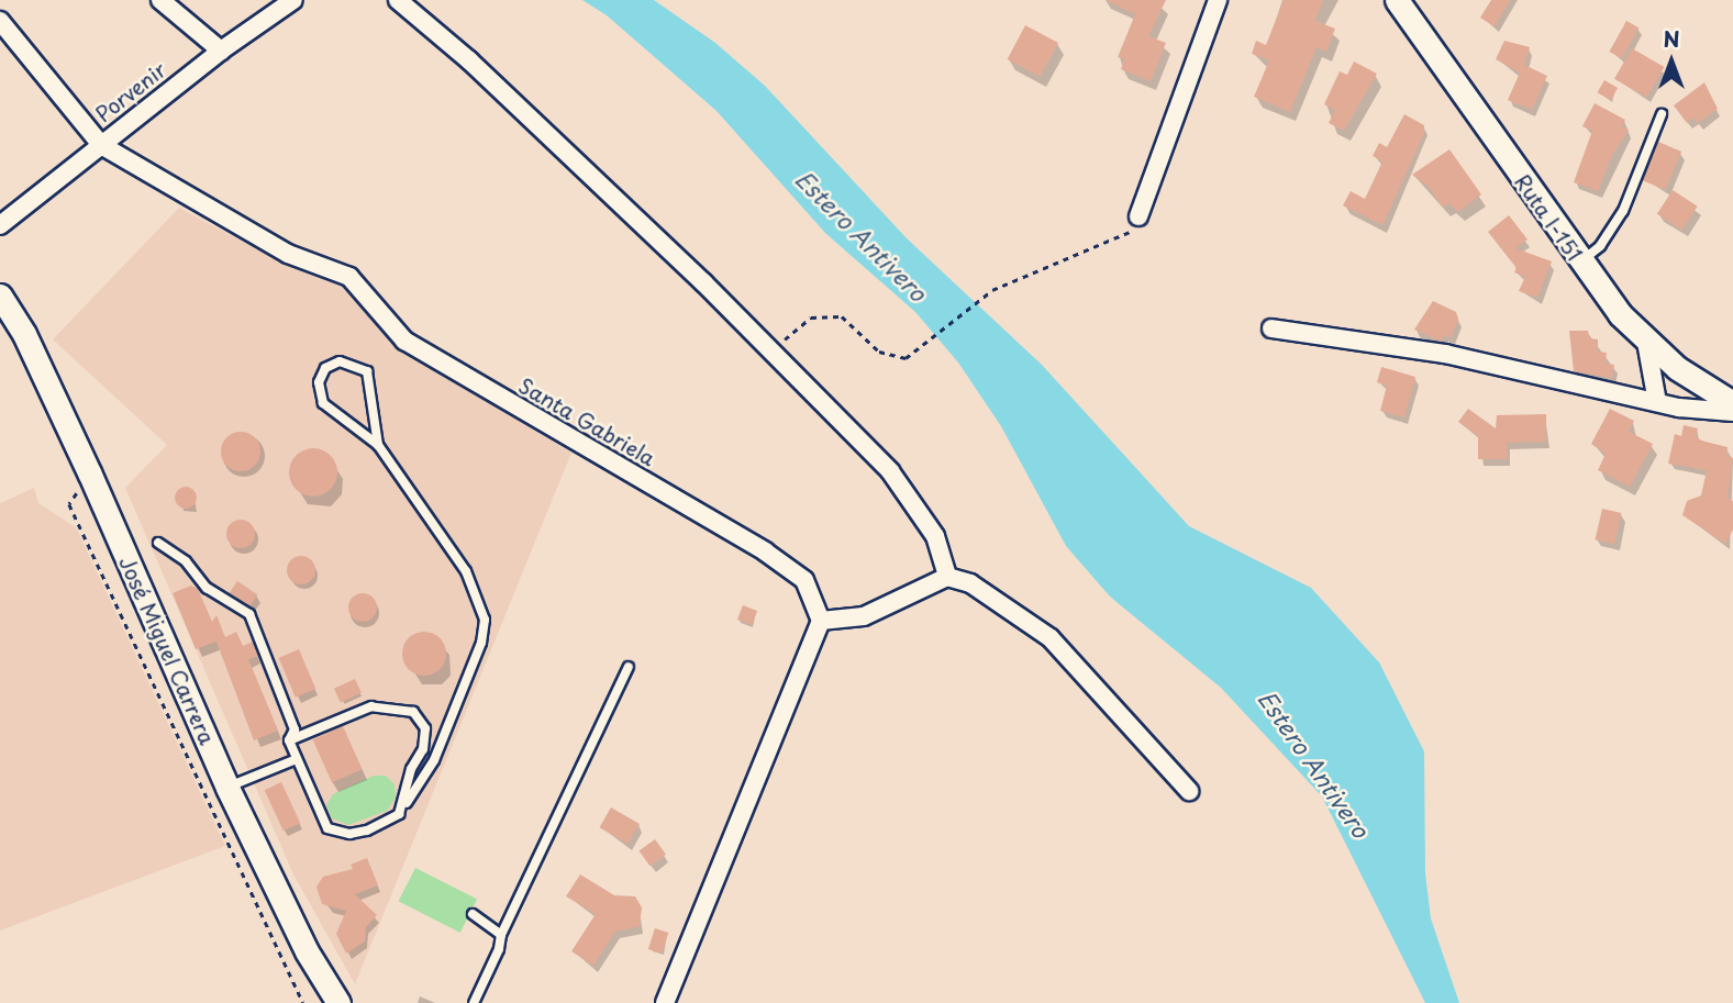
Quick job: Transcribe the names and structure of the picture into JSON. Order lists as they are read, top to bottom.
{
  "streets": {
    "street": [
      "Porvenir",
      "Ruta I-151",
      "Santa Gabriela",
      "José Miguel Carrera"
    ]
  },
  "crossings": [
    ["Porvenir", "Santa Gabriela"]
  ],
  "water": ["Estero Antivero"],
  "north": "top"
}
